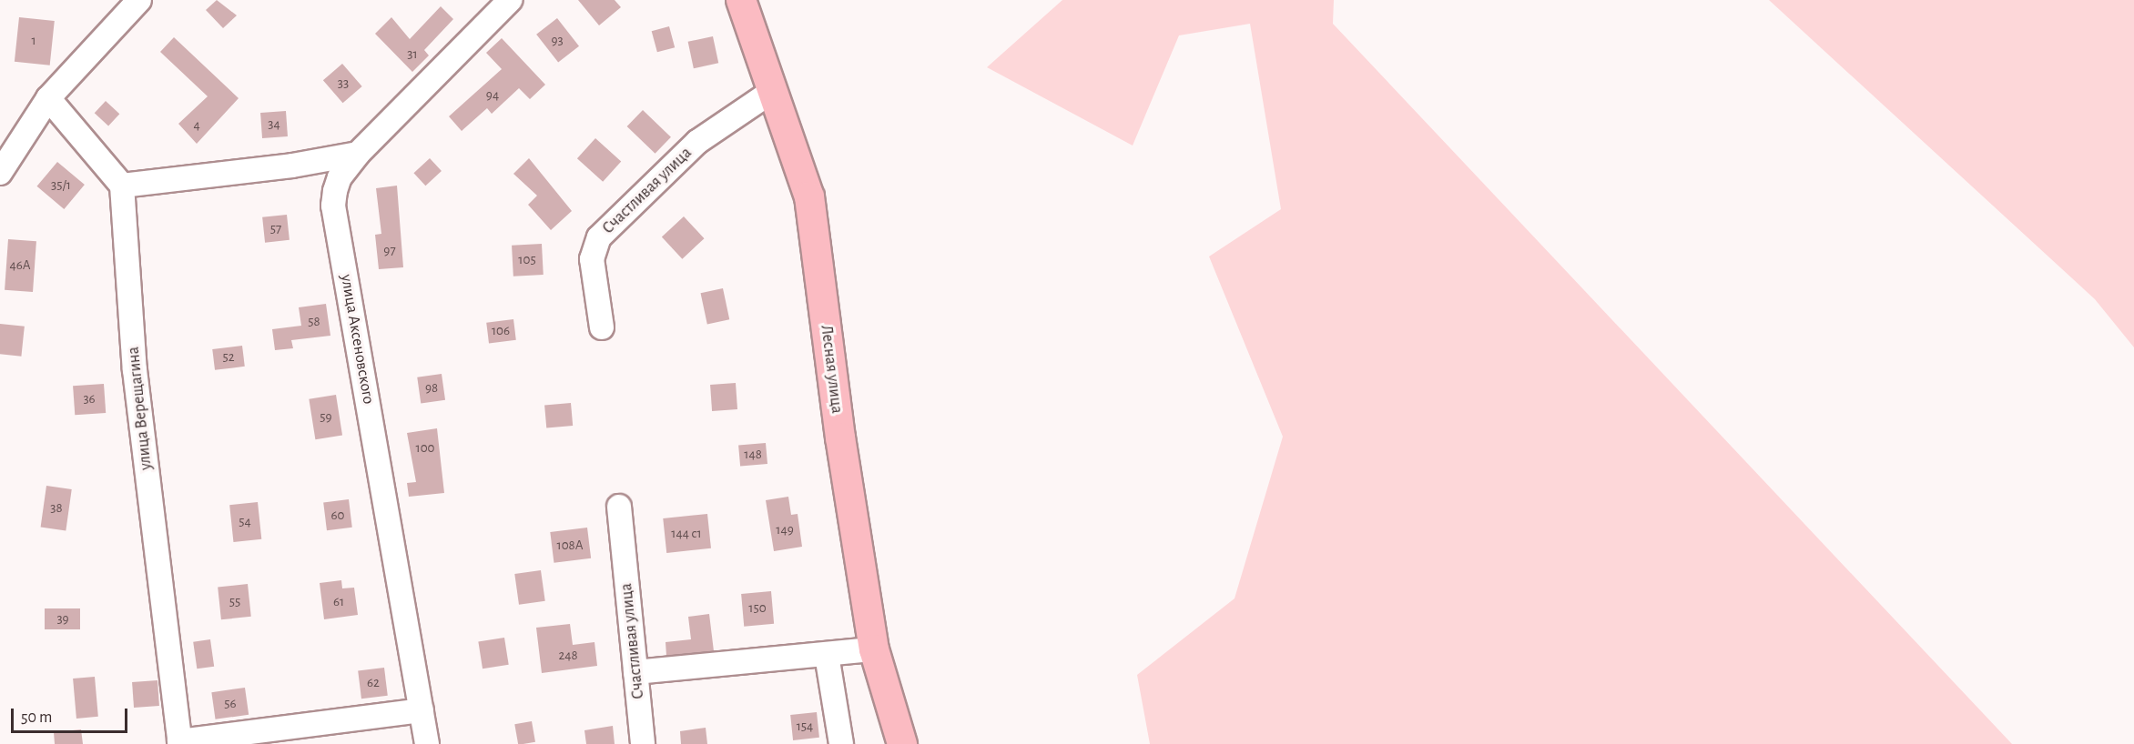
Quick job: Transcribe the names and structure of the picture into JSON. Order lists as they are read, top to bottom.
{
  "streets": {
    "main road": ["Лесная улица"],
    "street": ["Счастливая улица", "улица Аксеновского", "улица Верещагина"]
  },
  "crossings": [
    ["Счастливая улица", "Лесная улица"]
  ],
  "house_numbers": [
    "1",
    "93",
    "31",
    "33",
    "94",
    "34",
    "4",
    "35/1",
    "57",
    "97",
    "105",
    "46А",
    "58",
    "106",
    "52",
    "98",
    "36",
    "59",
    "100",
    "148",
    "38",
    "60",
    "54",
    "149",
    "144 с1",
    "108А",
    "55",
    "61",
    "150",
    "39",
    "248",
    "62",
    "56",
    "154"
  ],
  "scale_bar": "50 m"
}
